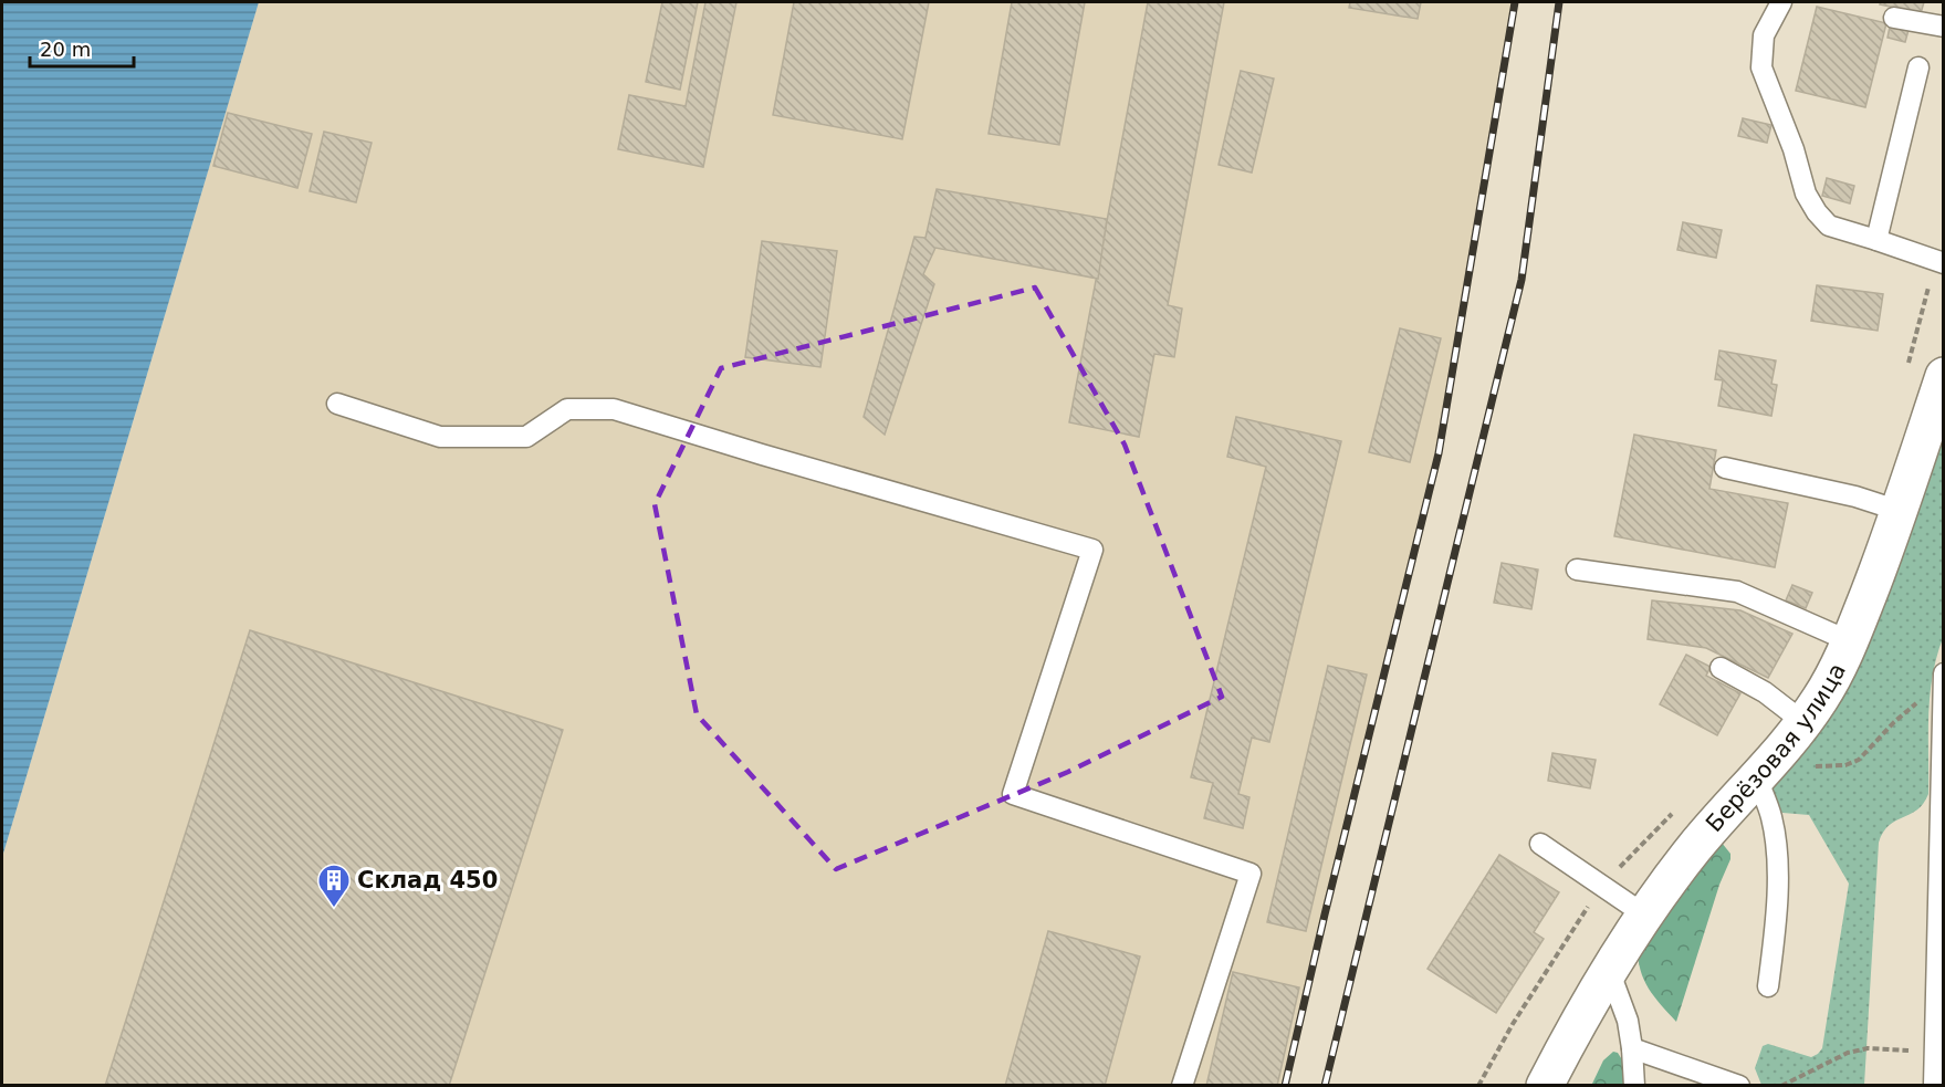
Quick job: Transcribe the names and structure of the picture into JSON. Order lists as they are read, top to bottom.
{
  "streets": {
    "street": ["Берёзовая улица"]
  },
  "places": {
    "building": ["Склад 450"]
  },
  "scale_bar": "20 m"
}
